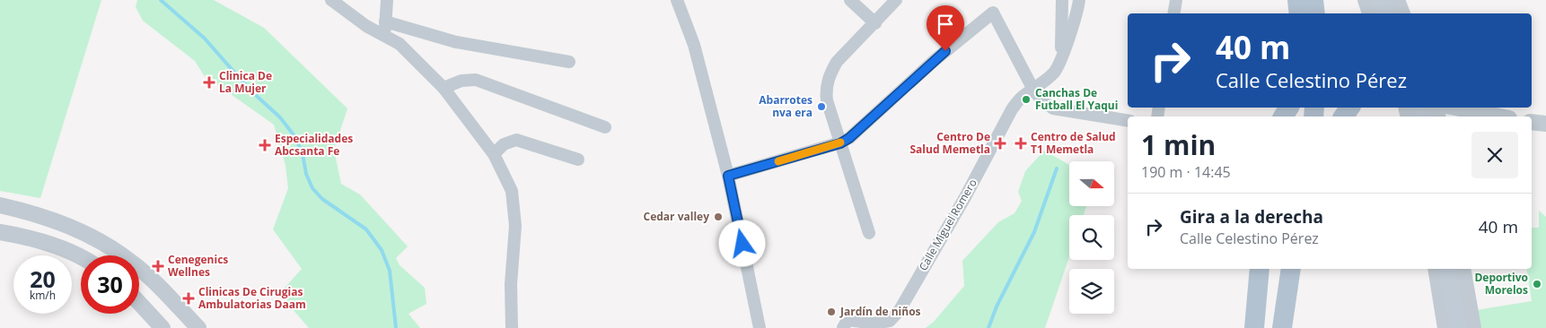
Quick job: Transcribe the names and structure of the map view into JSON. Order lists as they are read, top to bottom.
{
  "streets": {
    "street": ["Calle Miguel Romero"]
  },
  "places": {
    "health": [
      "Clinica De La Mujer",
      "Centro De Salud Memetla",
      "Centro de Salud T1 Memetla",
      "Especialidades Abcsanta Fe",
      "Cenegenics Wellnes",
      "Clinicas De Cirugias Ambulatorias Daam"
    ],
    "other": [
      "Canchas De Futball El Yaqui",
      "Abarrotes nva era",
      "Cedar valley",
      "Deportivo Morelos",
      "Jardín de niños"
    ]
  },
  "north": "right",
  "page": {
    "turn": ["40 m", "Calle Celestino Pérez"],
    "heading": ["1 min", "190 m · 14:45"],
    "list": [
      {
        "name": "Gira a la derecha",
        "note": "Calle Celestino Pérez",
        "value": "40 m"
      }
    ],
    "speed": "20 km/h",
    "limit": "30"
  }
}
